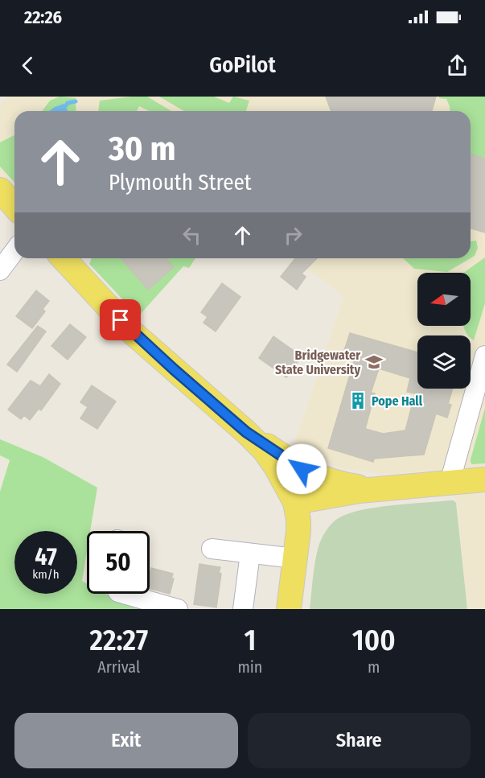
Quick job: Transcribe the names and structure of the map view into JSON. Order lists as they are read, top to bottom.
{
  "places": {
    "school or university": ["Bridgewater State University"],
    "building": ["Pope Hall"]
  },
  "north": "left",
  "page": {
    "status": "22:26",
    "header": "GoPilot",
    "turn": ["30 m", "Plymouth Street"],
    "speed": "47 km/h",
    "limit": "50",
    "eta": [
      "22:27",
      "Arrival",
      "1",
      "min",
      "100",
      "m"
    ],
    "buttons": ["Exit", "Share"]
  }
}
